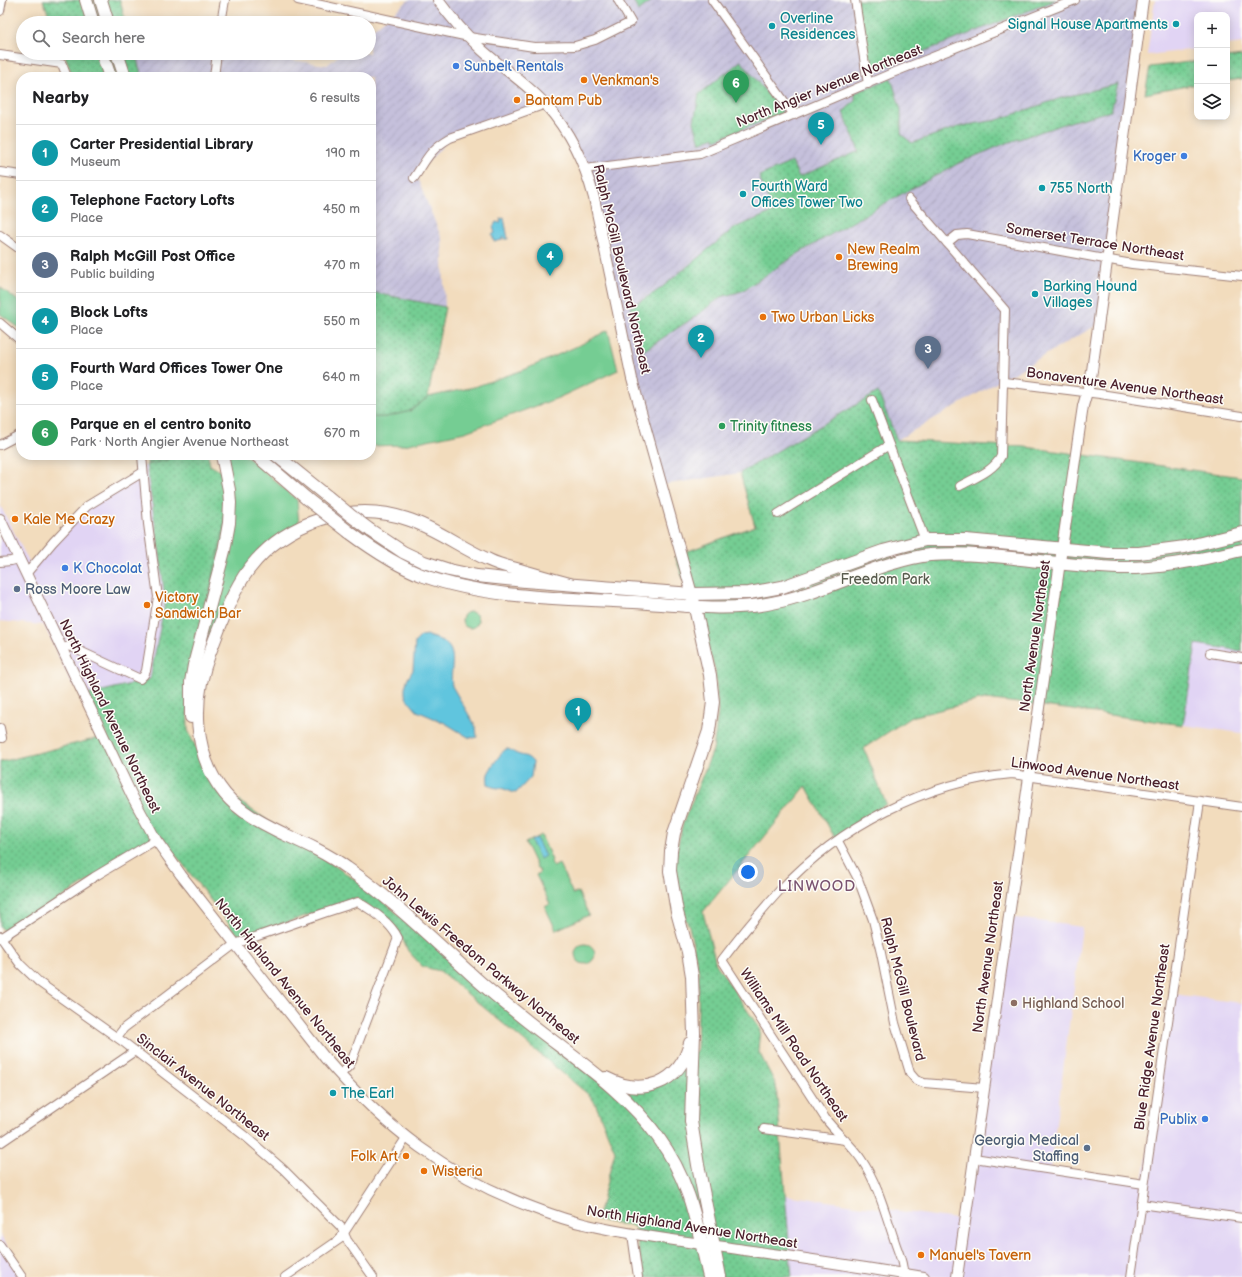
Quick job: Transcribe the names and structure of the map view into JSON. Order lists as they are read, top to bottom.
{
  "streets": {
    "highway": ["John Lewis Freedom Parkway Northeast"],
    "main road": ["Ralph McGill Boulevard Northeast", "North Avenue Northeast", "North Highland Avenue Northeast"],
    "street": [
      "North Angier Avenue Northeast",
      "Somerset Terrace Northeast",
      "Bonaventure Avenue Northeast",
      "Linwood Avenue Northeast",
      "Ralph McGill Boulevard",
      "Blue Ridge Avenue Northeast",
      "Williams Mill Road Northeast",
      "Sinclair Avenue Northeast"
    ]
  },
  "crossings": [
    ["North Angier Avenue Northeast", "Ralph McGill Boulevard Northeast"],
    ["Somerset Terrace Northeast", "North Avenue Northeast"],
    ["Bonaventure Avenue Northeast", "North Avenue Northeast"],
    ["North Avenue Northeast", "Linwood Avenue Northeast"],
    ["North Avenue Northeast", "Ralph McGill Boulevard"],
    ["North Highland Avenue Northeast", "John Lewis Freedom Parkway Northeast"],
    ["North Highland Avenue Northeast", "Williams Mill Road Northeast"],
    ["Linwood Avenue Northeast", "Ralph McGill Boulevard"],
    ["Linwood Avenue Northeast", "Blue Ridge Avenue Northeast"],
    ["Linwood Avenue Northeast", "Williams Mill Road Northeast"]
  ],
  "districts": ["LINWOOD"],
  "parks": ["Freedom Park"],
  "places": [
    "Signal House Apartments",
    "Overline Residences",
    "Sunbelt Rentals",
    "Venkman's",
    "Bantam Pub",
    "Kroger",
    "755 North",
    "Fourth Ward Offices Tower Two",
    "New Realm Brewing",
    "Barking Hound Villages",
    "Two Urban Licks",
    "Trinity fitness",
    "Kale Me Crazy",
    "K Chocolat",
    "Ross Moore Law",
    "Victory Sandwich Bar",
    "Highland School",
    "The Earl",
    "Publix",
    "Georgia Medical Staffing",
    "Folk Art",
    "Wisteria",
    "Manuel's Tavern"
  ],
  "page": {
    "map_buttons": ["+", "−"],
    "search": "Search here",
    "pins": [
      "6",
      "5",
      "4",
      "2",
      "3",
      "1"
    ],
    "heading": ["Nearby", "6 results"],
    "list": [
      {
        "mark": "1",
        "name": "Carter Presidential Library",
        "note": "Museum",
        "value": "190 m"
      },
      {
        "mark": "2",
        "name": "Telephone Factory Lofts",
        "note": "Place",
        "value": "450 m"
      },
      {
        "mark": "3",
        "name": "Ralph McGill Post Office",
        "note": "Public building",
        "value": "470 m"
      },
      {
        "mark": "4",
        "name": "Block Lofts",
        "note": "Place",
        "value": "550 m"
      },
      {
        "mark": "5",
        "name": "Fourth Ward Offices Tower One",
        "note": "Place",
        "value": "640 m"
      },
      {
        "mark": "6",
        "name": "Parque en el centro bonito",
        "note": "Park · North Angier Avenue Northeast",
        "value": "670 m"
      }
    ]
  }
}
